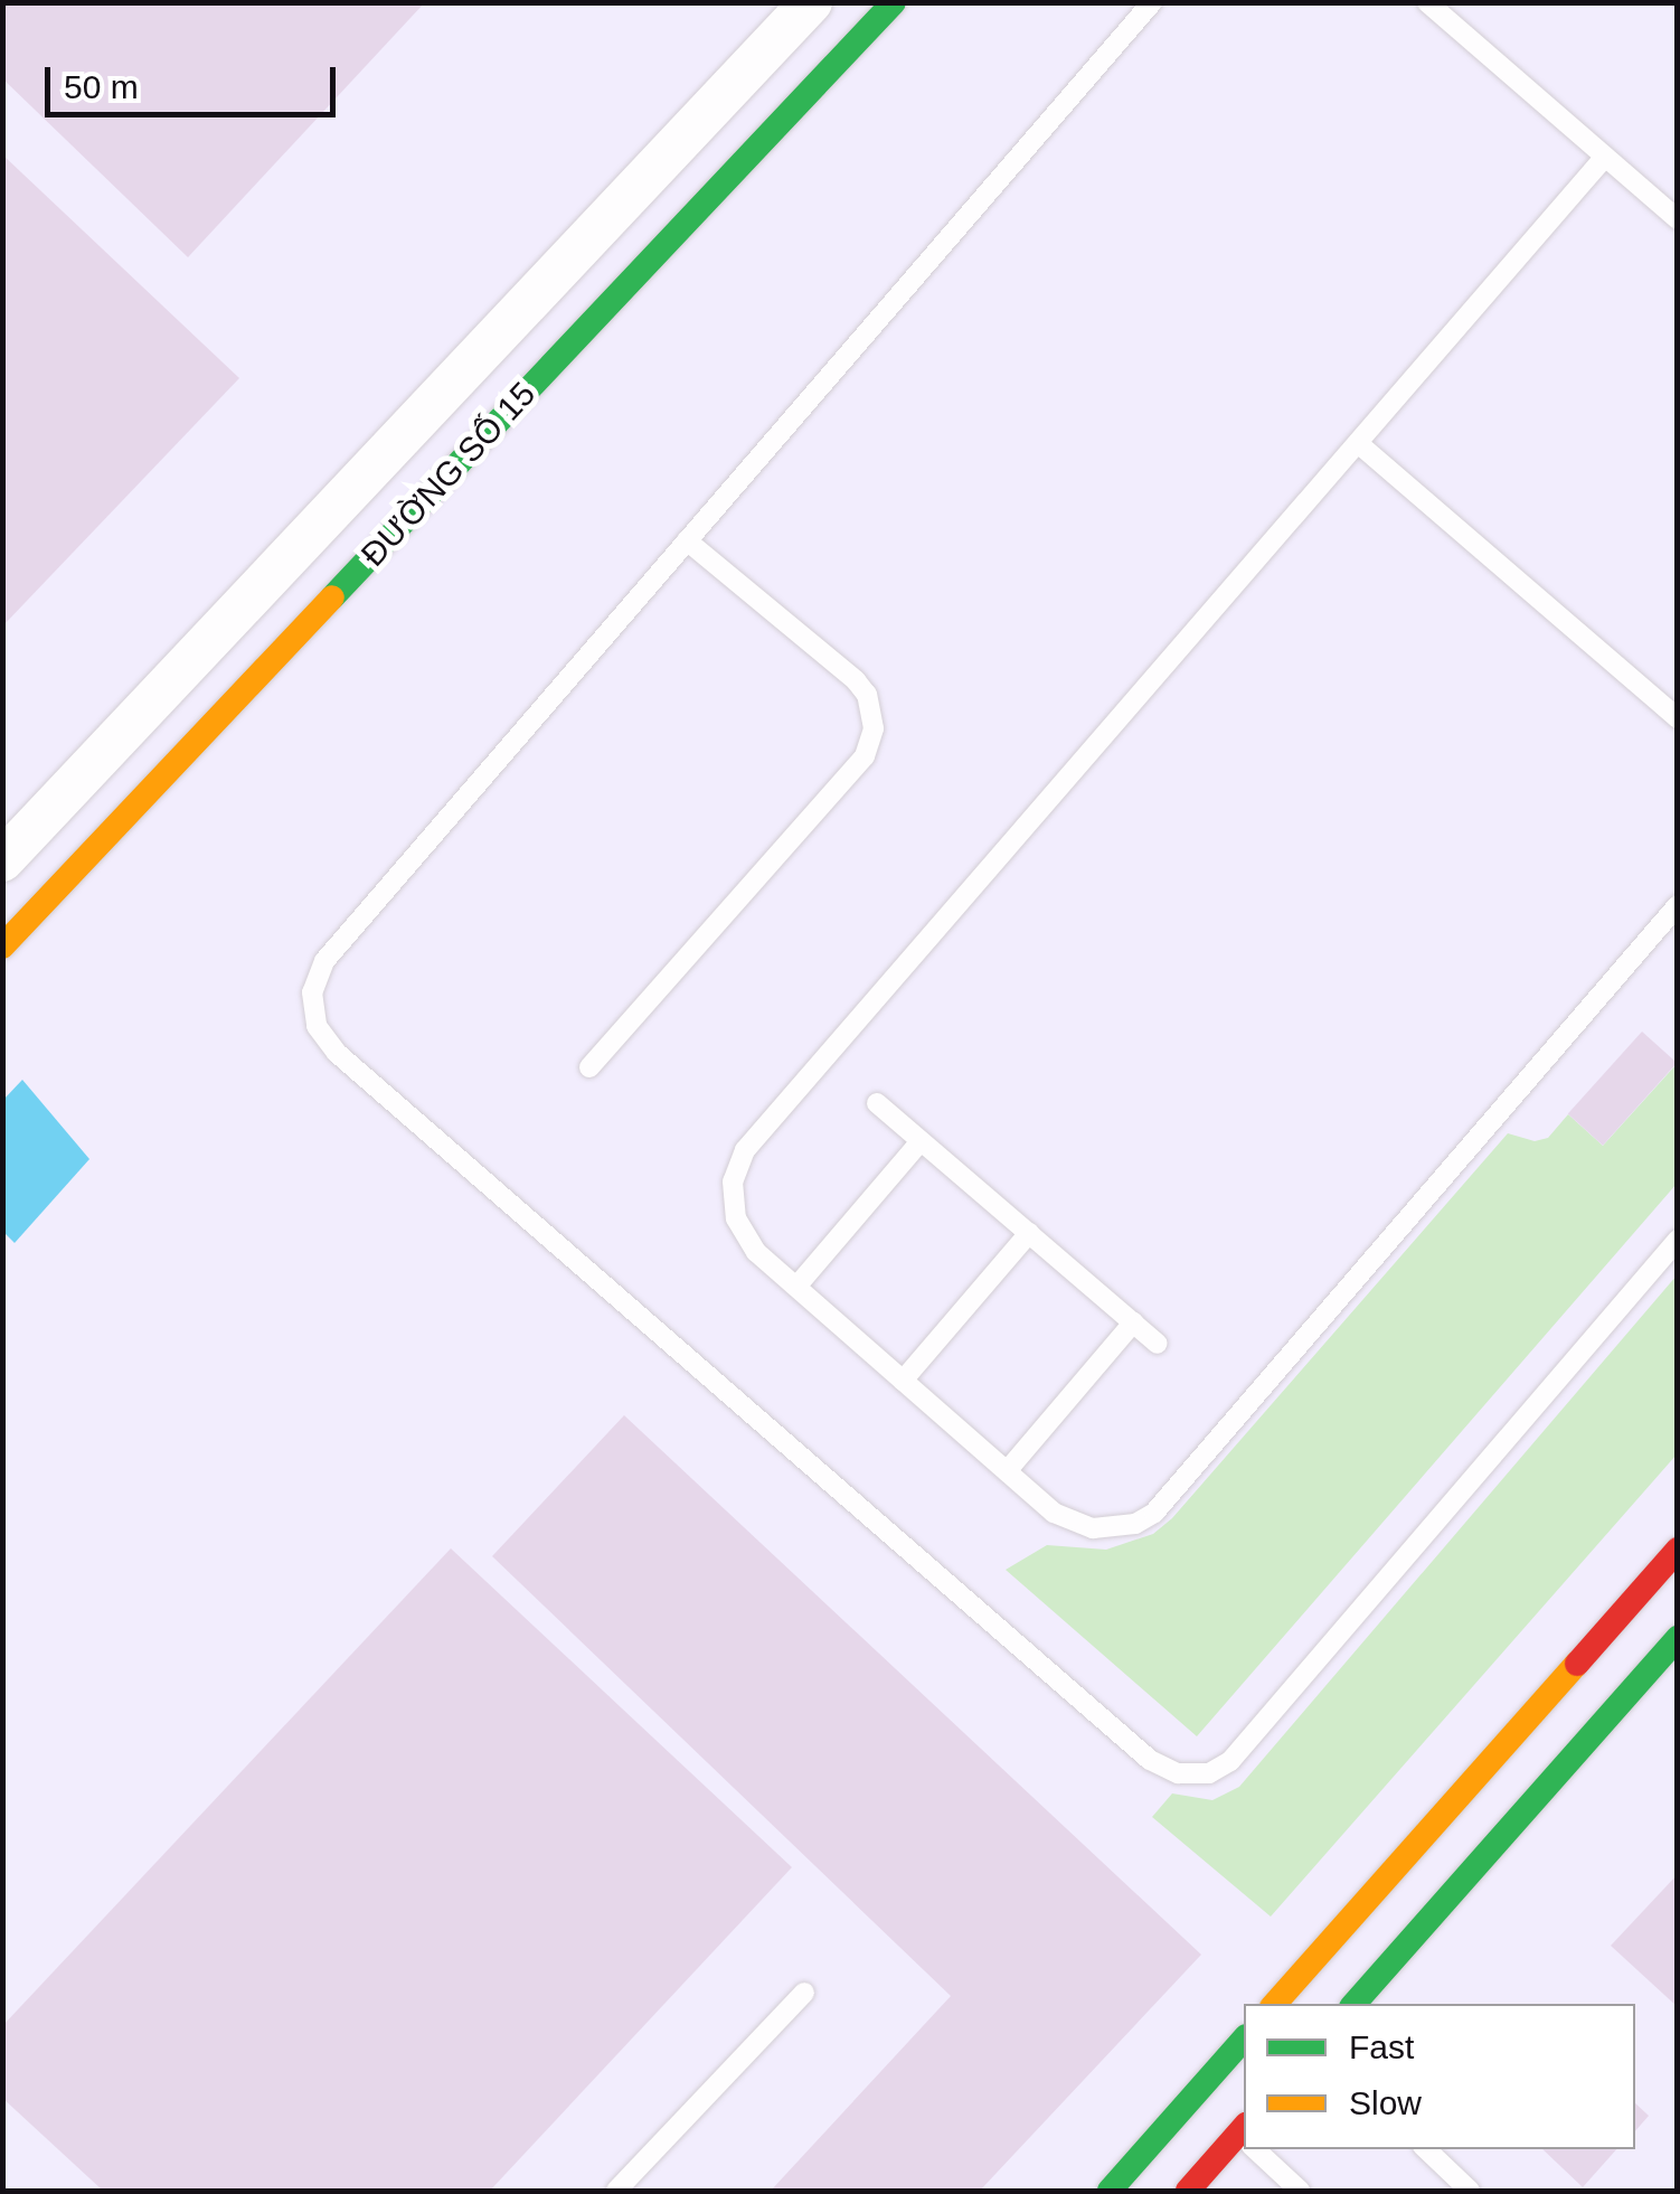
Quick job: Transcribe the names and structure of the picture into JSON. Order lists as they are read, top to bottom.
{
  "streets": {
    "street": ["ĐƯỜNG SỐ 15"]
  },
  "legend": ["Fast", "Slow"],
  "scale_bar": "50 m"
}
